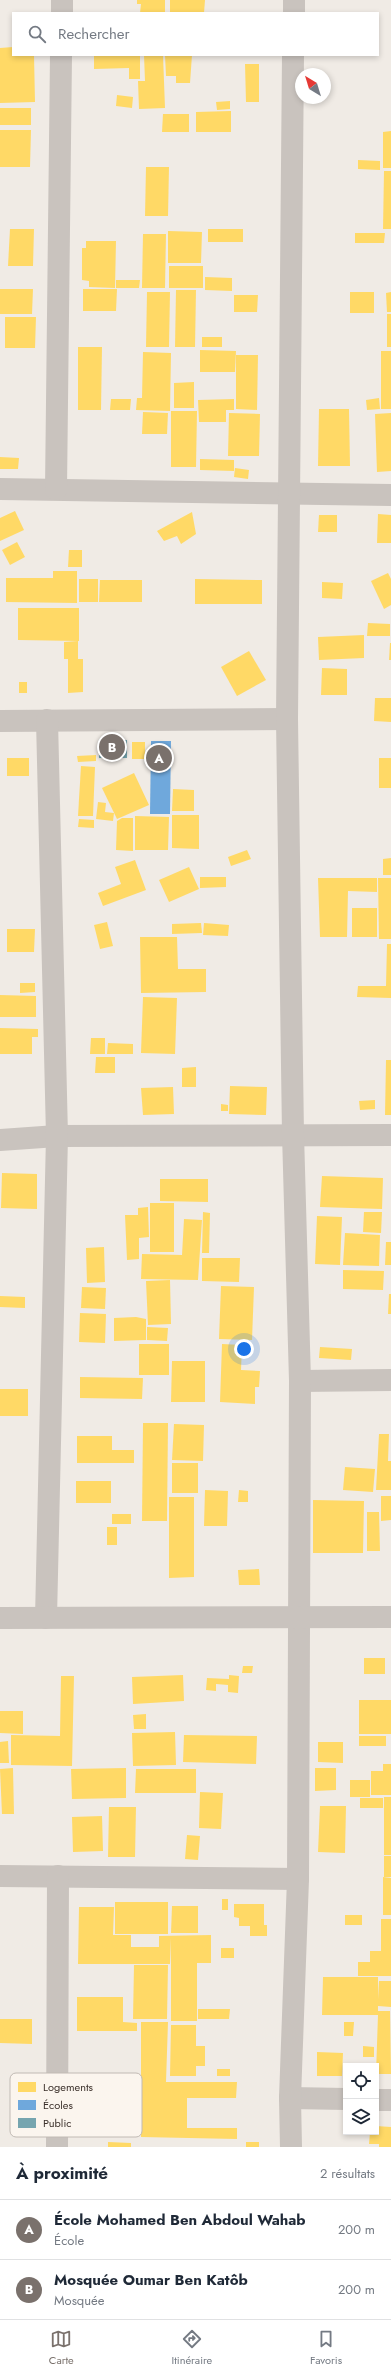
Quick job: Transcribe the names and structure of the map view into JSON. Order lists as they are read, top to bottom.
{
  "legend": ["Logements", "Écoles", "Public"],
  "north": "top left",
  "page": {
    "search": "Rechercher",
    "pins": ["B", "A"],
    "heading": ["À proximité", "2 résultats"],
    "list": [
      {
        "mark": "A",
        "name": "École Mohamed Ben Abdoul Wahab",
        "note": "École",
        "value": "200 m"
      },
      {
        "mark": "B",
        "name": "Mosquée Oumar Ben Katôb",
        "note": "Mosquée",
        "value": "200 m"
      }
    ],
    "nav": ["Carte", "Itinéraire", "Favoris"]
  }
}
